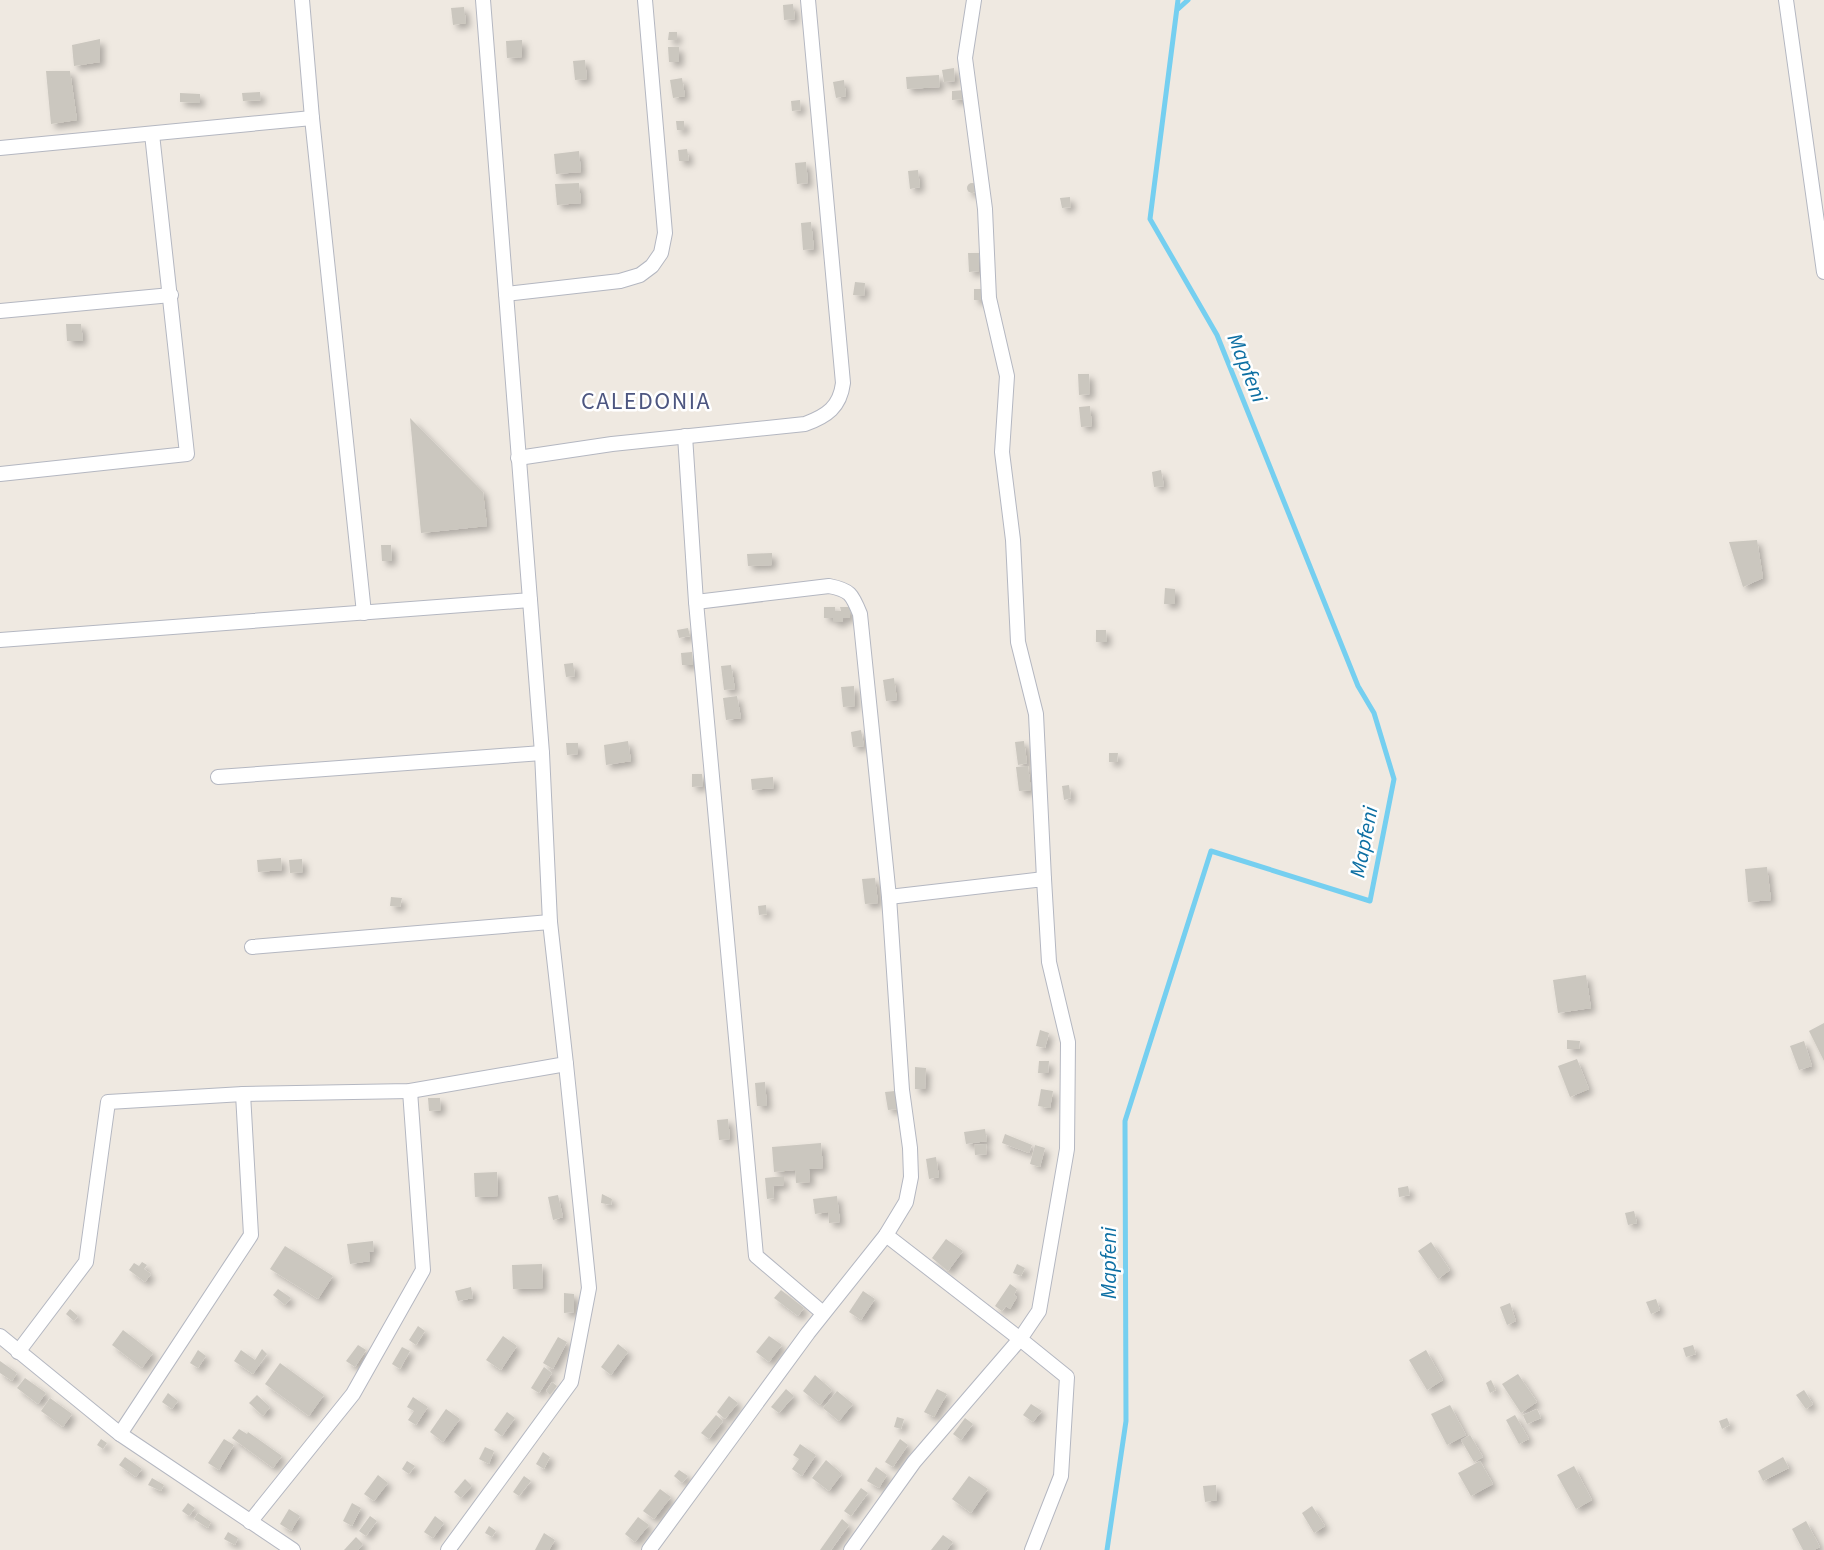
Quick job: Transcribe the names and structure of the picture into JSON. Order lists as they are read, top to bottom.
{
  "districts": ["CALEDONIA"],
  "water": ["Mapfeni"]
}
